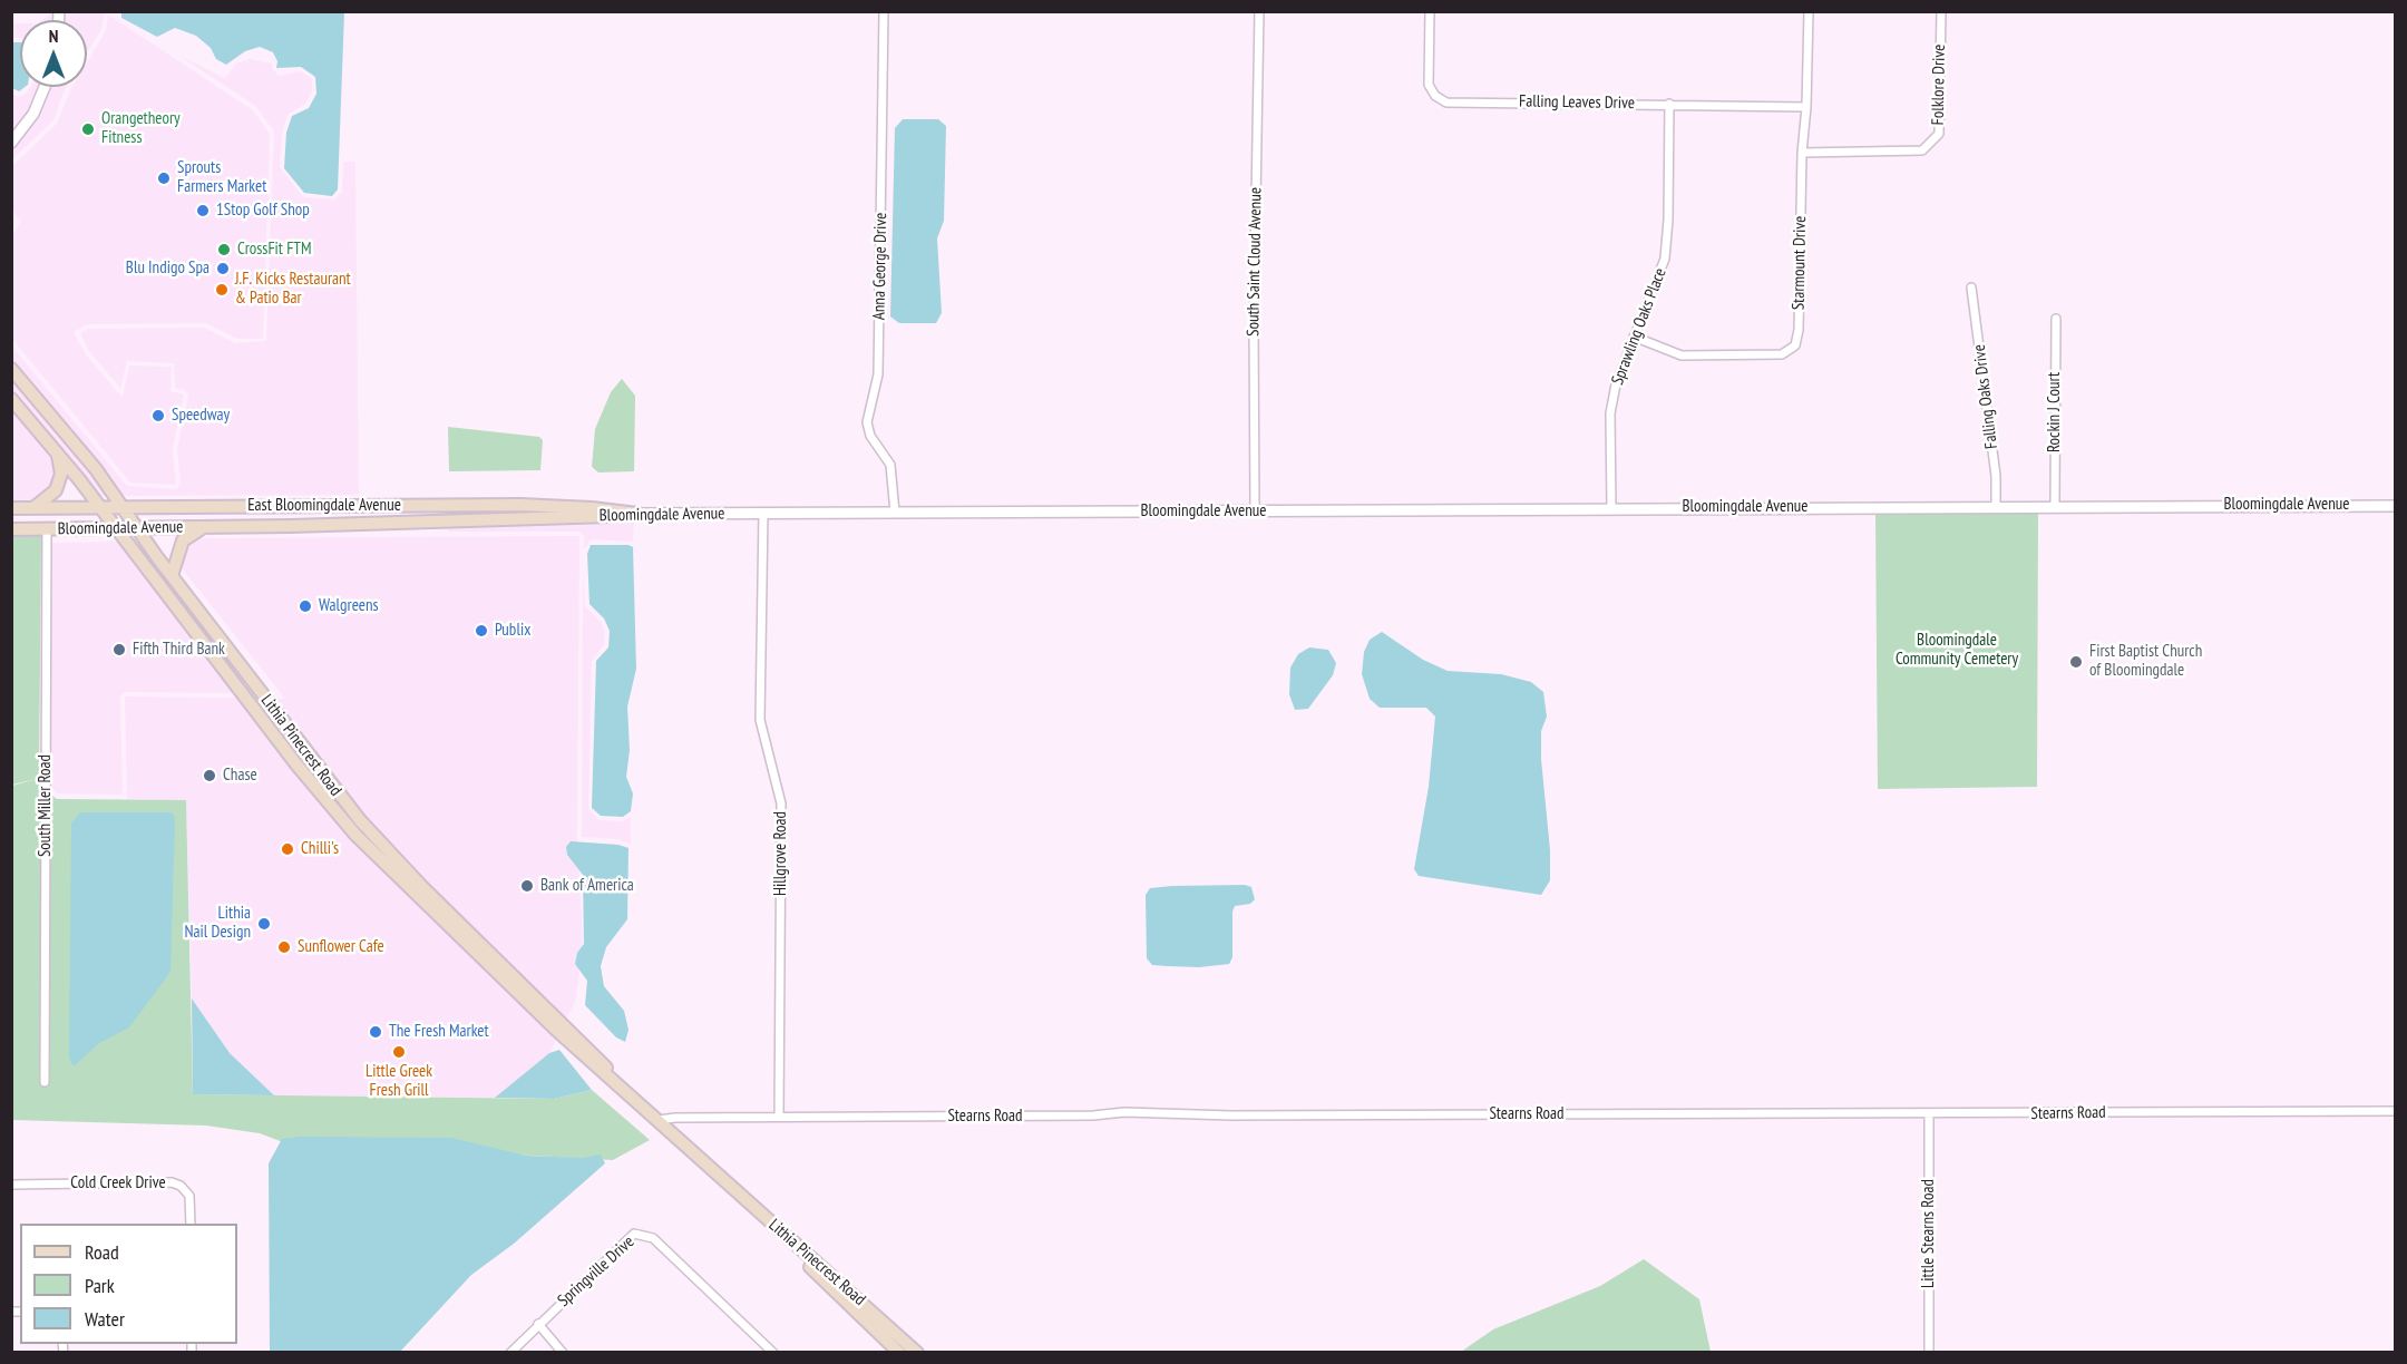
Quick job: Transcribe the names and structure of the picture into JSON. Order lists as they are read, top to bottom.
{
  "streets": {
    "main road": ["Bloomingdale Avenue", "East Bloomingdale Avenue", "Lithia Pinecrest Road"],
    "street": [
      "Folklore Drive",
      "Falling Leaves Drive",
      "South Saint Cloud Avenue",
      "Starmount Drive",
      "Anna George Drive",
      "Sprawling Oaks Place",
      "Falling Oaks Drive",
      "Rockin J Court",
      "South Miller Road",
      "Hillgrove Road",
      "Stearns Road",
      "Cold Creek Drive",
      "Little Stearns Road",
      "Springville Drive"
    ]
  },
  "crossings": [
    ["Folklore Drive", "Starmount Drive"],
    ["Falling Leaves Drive", "Starmount Drive"],
    ["Falling Leaves Drive", "Sprawling Oaks Place"],
    ["South Saint Cloud Avenue", "Bloomingdale Avenue"],
    ["Starmount Drive", "Sprawling Oaks Place"],
    ["Anna George Drive", "Bloomingdale Avenue"],
    ["Sprawling Oaks Place", "Bloomingdale Avenue"],
    ["Falling Oaks Drive", "Bloomingdale Avenue"],
    ["Rockin J Court", "Bloomingdale Avenue"],
    ["Bloomingdale Avenue", "East Bloomingdale Avenue"],
    ["Bloomingdale Avenue", "Lithia Pinecrest Road"],
    ["Bloomingdale Avenue", "South Miller Road"],
    ["Bloomingdale Avenue", "Hillgrove Road"],
    ["East Bloomingdale Avenue", "Lithia Pinecrest Road"],
    ["Lithia Pinecrest Road", "Stearns Road"],
    ["Hillgrove Road", "Stearns Road"],
    ["Stearns Road", "Little Stearns Road"]
  ],
  "parks": ["Bloomingdale Community Cemetery"],
  "places": [
    "Orangetheory Fitness",
    "Sprouts Farmers Market",
    "1Stop Golf Shop",
    "CrossFit FTM",
    "Blu Indigo Spa",
    "J.F. Kicks Restaurant & Patio Bar",
    "Speedway",
    "Walgreens",
    "Publix",
    "Fifth Third Bank",
    "First Baptist Church of Bloomingdale",
    "Chase",
    "Chilli's",
    "Bank of America",
    "Lithia Nail Design",
    "Sunflower Cafe",
    "The Fresh Market",
    "Little Greek Fresh Grill"
  ],
  "legend": ["Road", "Park", "Water"],
  "north": "top"
}
